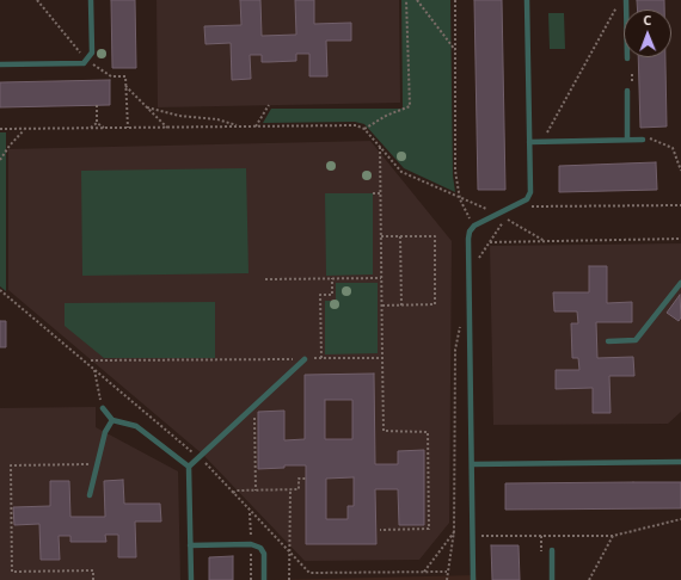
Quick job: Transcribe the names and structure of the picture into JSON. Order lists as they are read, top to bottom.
{
  "north": "top"
}
